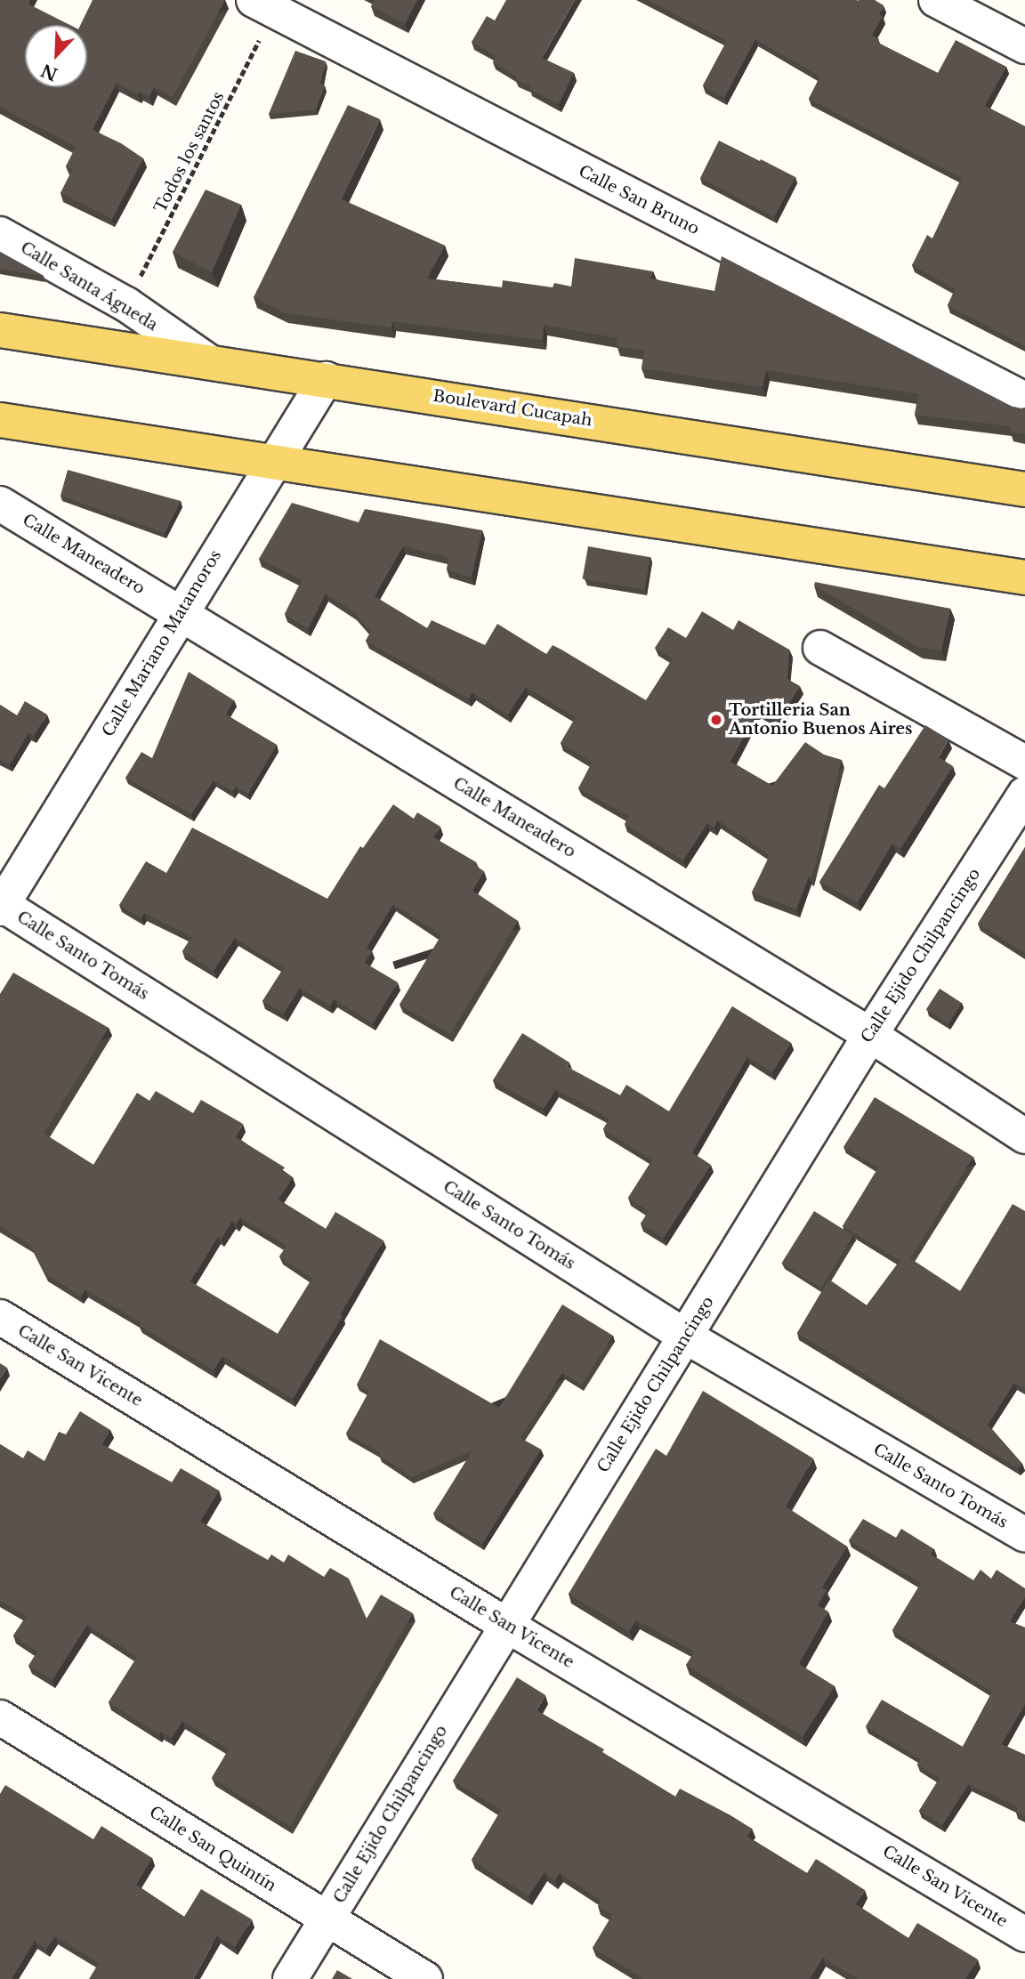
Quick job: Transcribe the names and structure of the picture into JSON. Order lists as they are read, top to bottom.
{
  "streets": {
    "main road": ["Boulevard Cucapah"],
    "street": [
      "Calle San Bruno",
      "Calle Santa Águeda",
      "Calle Maneadero",
      "Calle Mariano Matamoros",
      "Calle Santo Tomás",
      "Calle Ejido Chilpancingo",
      "Calle San Vicente",
      "Calle San Quintín"
    ],
    "path": ["Todos los santos"]
  },
  "crossings": [
    ["Todos los santos", "Calle San Bruno"],
    ["Todos los santos", "Calle Santa Águeda"],
    ["Calle Santa Águeda", "Boulevard Cucapah"],
    ["Boulevard Cucapah", "Calle Mariano Matamoros"],
    ["Calle Maneadero", "Calle Mariano Matamoros"],
    ["Calle Maneadero", "Calle Ejido Chilpancingo"],
    ["Calle Mariano Matamoros", "Calle Santo Tomás"],
    ["Calle Santo Tomás", "Calle Ejido Chilpancingo"],
    ["Calle Ejido Chilpancingo", "Calle San Vicente"],
    ["Calle Ejido Chilpancingo", "Calle San Quintín"]
  ],
  "places": ["Tortilleria San Antonio Buenos Aires"],
  "north": "bottom left"
}
